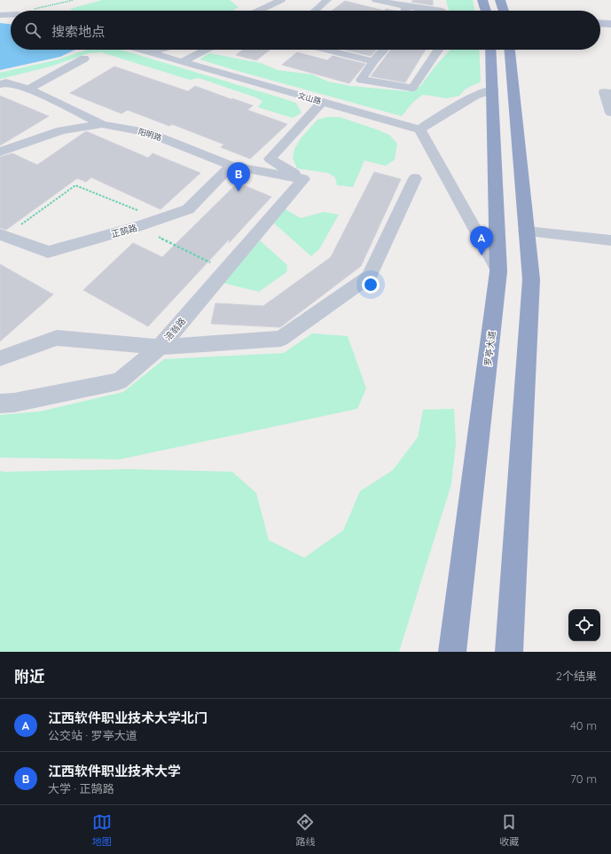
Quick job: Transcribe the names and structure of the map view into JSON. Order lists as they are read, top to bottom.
{
  "streets": {
    "highway": ["罗亭大道"],
    "street": [
      "文山路",
      "阳明路",
      "正鹄路",
      "涪翁路"
    ]
  },
  "crossings": [
    ["阳明路", "正鹄路"],
    ["阳明路", "涪翁路"]
  ],
  "page": {
    "search": "搜索地点",
    "pins": ["B", "A"],
    "heading": ["附近", "2个结果"],
    "list": [
      {
        "mark": "A",
        "name": "江西软件职业技术大学北门",
        "note": "公交站 · 罗亭大道",
        "value": "40 m"
      },
      {
        "mark": "B",
        "name": "江西软件职业技术大学",
        "note": "大学 · 正鹄路",
        "value": "70 m"
      }
    ],
    "nav": ["地图", "路线", "收藏"]
  }
}
